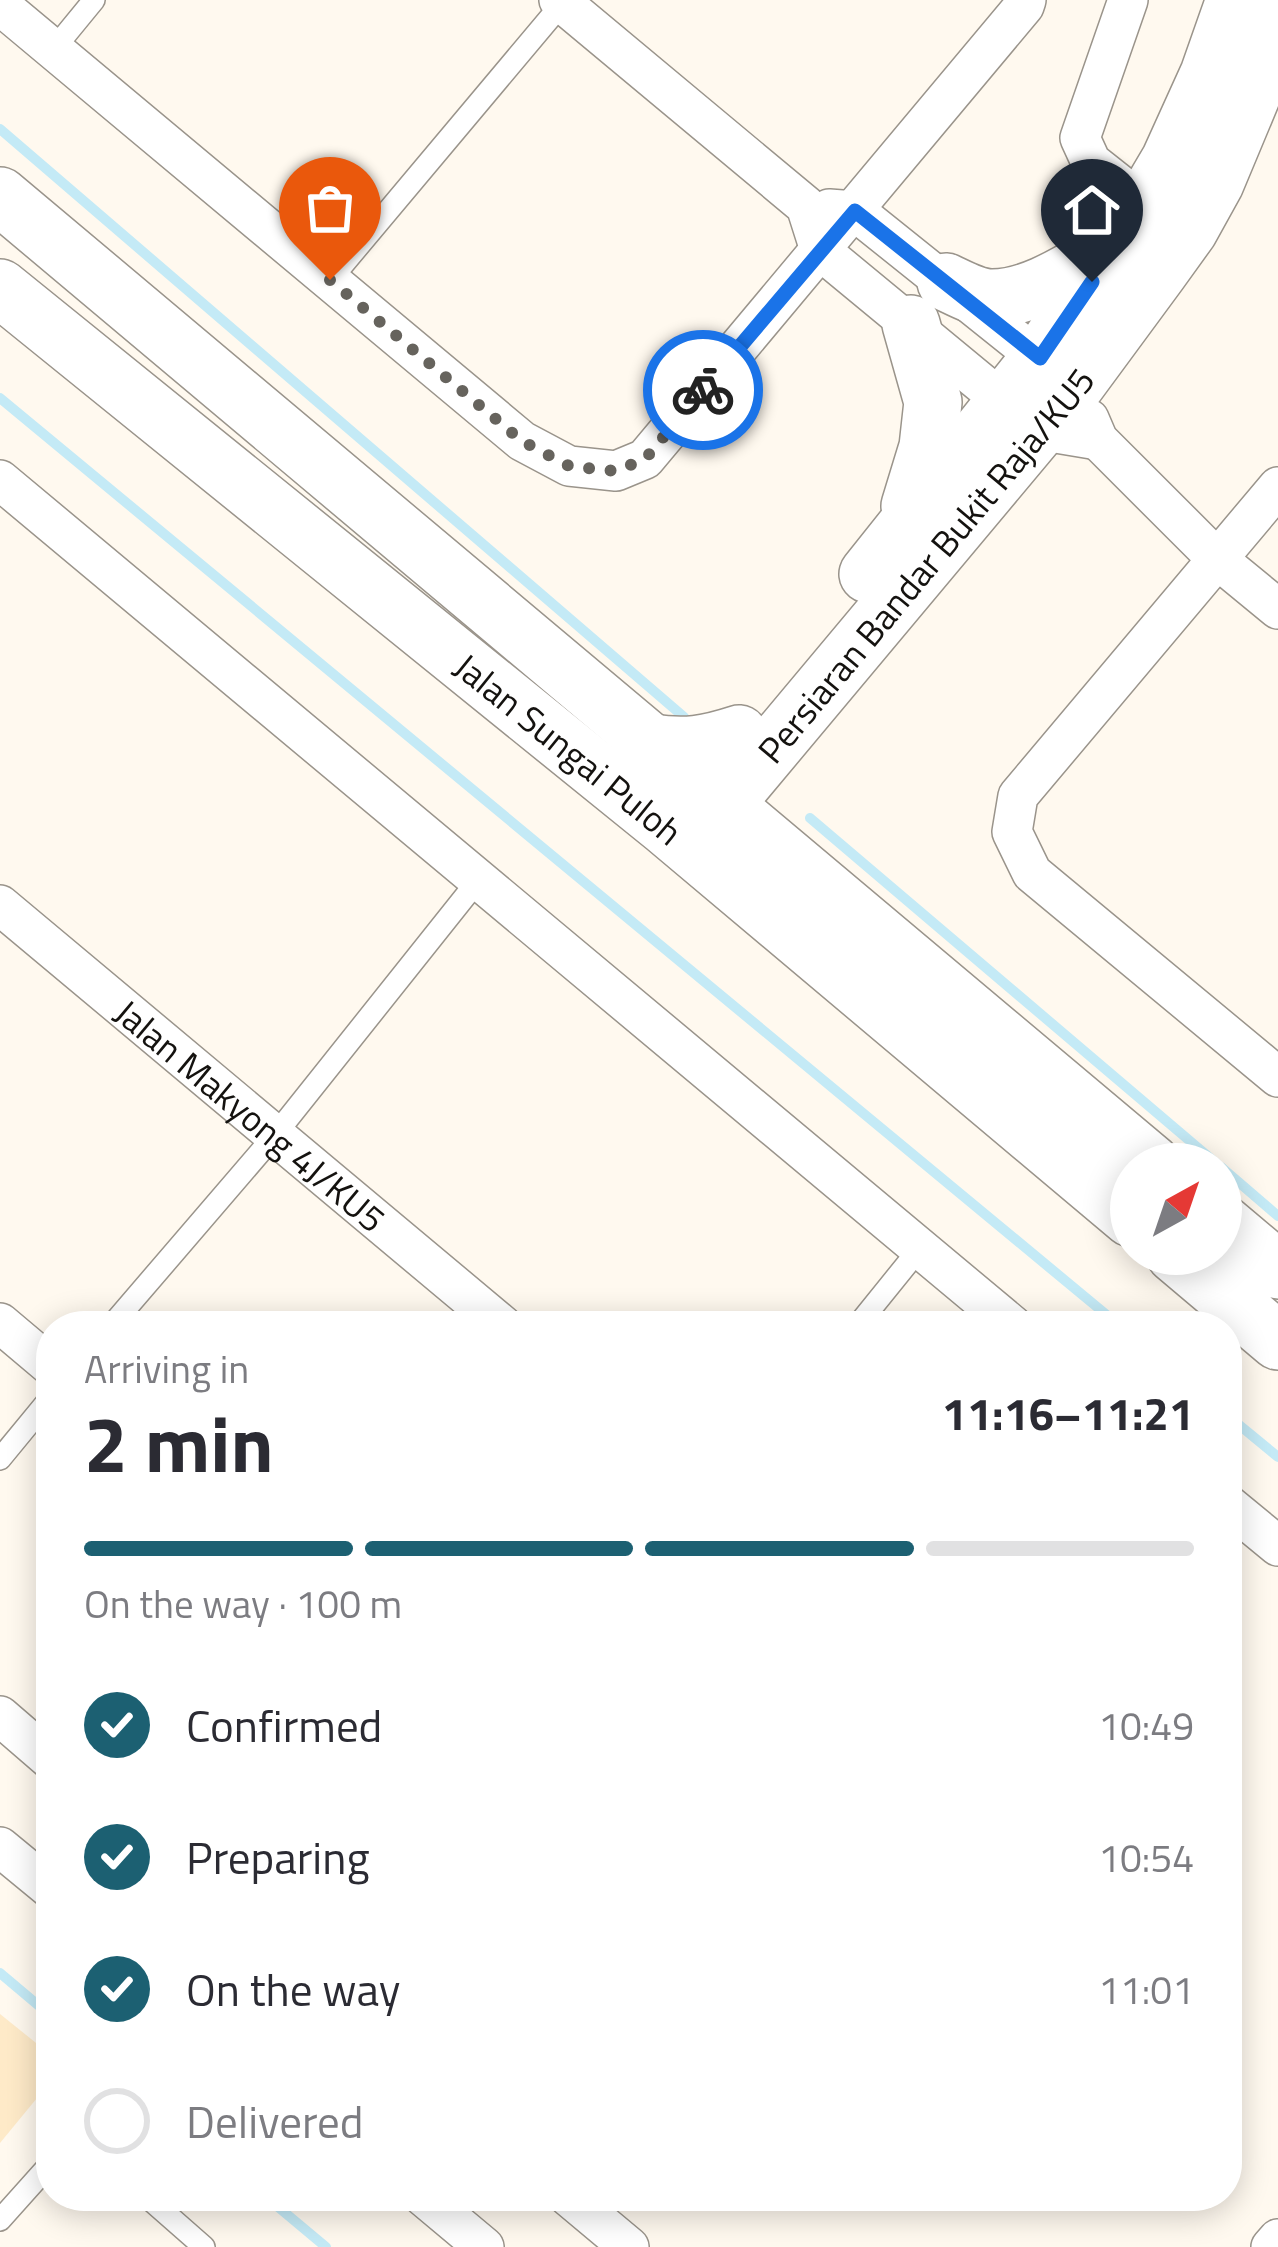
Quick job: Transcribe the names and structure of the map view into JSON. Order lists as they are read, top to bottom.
{
  "streets": {
    "street": ["Persiaran Bandar Bukit Raja/KU5", "Jalan Sungai Puloh", "Jalan Makyong 4J/KU5"]
  },
  "crossings": [
    ["Persiaran Bandar Bukit Raja/KU5", "Jalan Sungai Puloh"]
  ],
  "north": "top right",
  "page": {
    "heading": ["2 min", "Arriving in", "11:16–11:21"],
    "bar": "On the way · 100 m",
    "list": [
      ["Confirmed", "10:49"],
      ["Preparing", "10:54"],
      ["On the way", "11:01"],
      "Delivered"
    ]
  }
}
